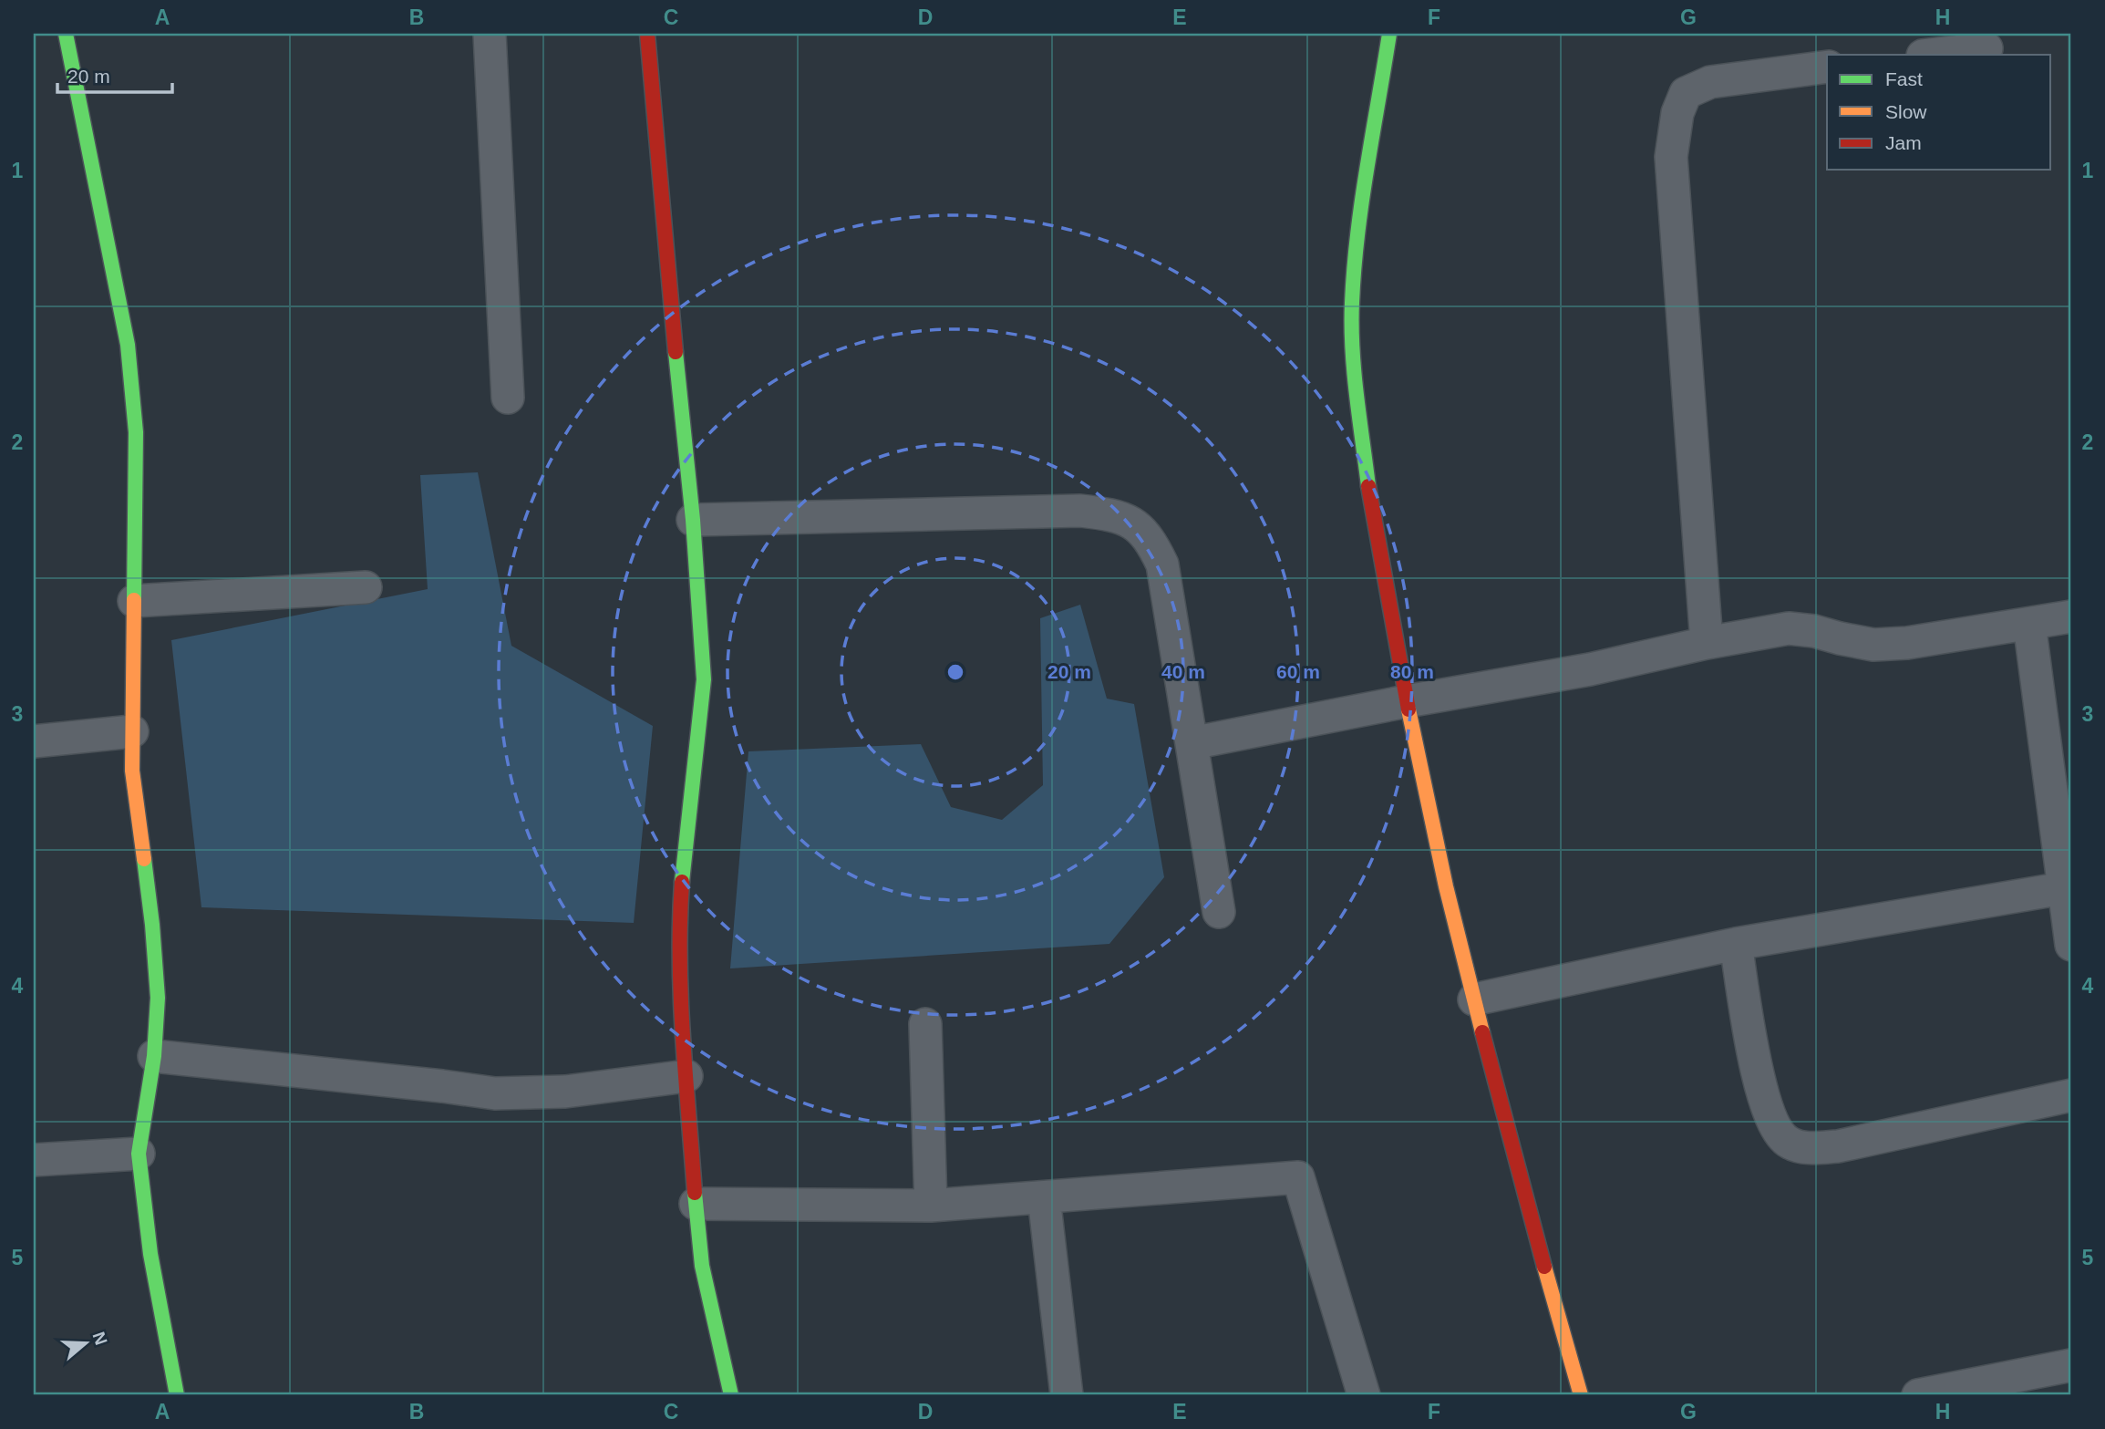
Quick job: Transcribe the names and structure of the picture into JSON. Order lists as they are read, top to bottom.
{
  "legend": ["Fast", "Slow", "Jam"],
  "scale_bar": "20 m",
  "north": "right",
  "grid": {
    "columns": [
      "A",
      "B",
      "C",
      "D",
      "E",
      "F",
      "G",
      "H"
    ],
    "rows": [
      "1",
      "2",
      "3",
      "4",
      "5"
    ]
  },
  "rings": [
    "20 m",
    "40 m",
    "60 m",
    "80 m"
  ]
}
